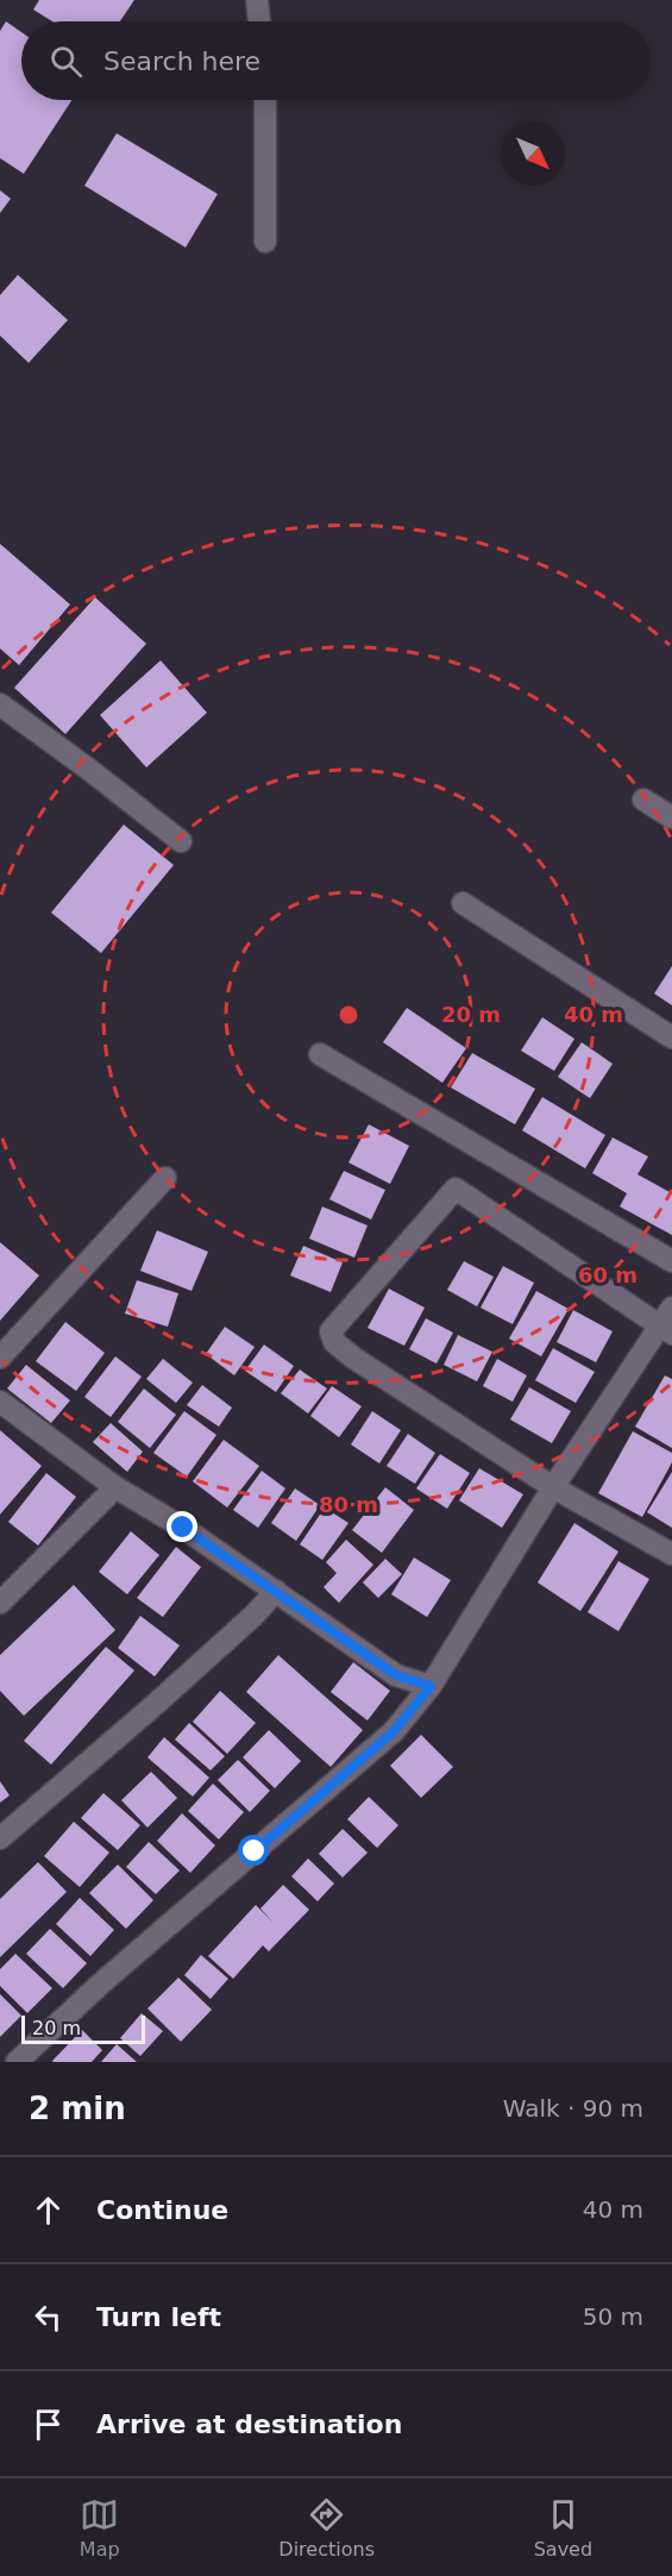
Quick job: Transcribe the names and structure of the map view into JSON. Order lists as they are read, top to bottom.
{
  "scale_bar": "20 m",
  "north": "bottom right",
  "page": {
    "search": "Search here",
    "scale": "20 m",
    "heading": ["2 min", "Walk · 90 m"],
    "list": [
      ["Continue", "40 m"],
      ["Turn left", "50 m"],
      "Arrive at destination"
    ],
    "nav": ["Map", "Directions", "Saved"]
  },
  "rings": [
    "20 m",
    "40 m",
    "60 m",
    "80 m"
  ]
}
